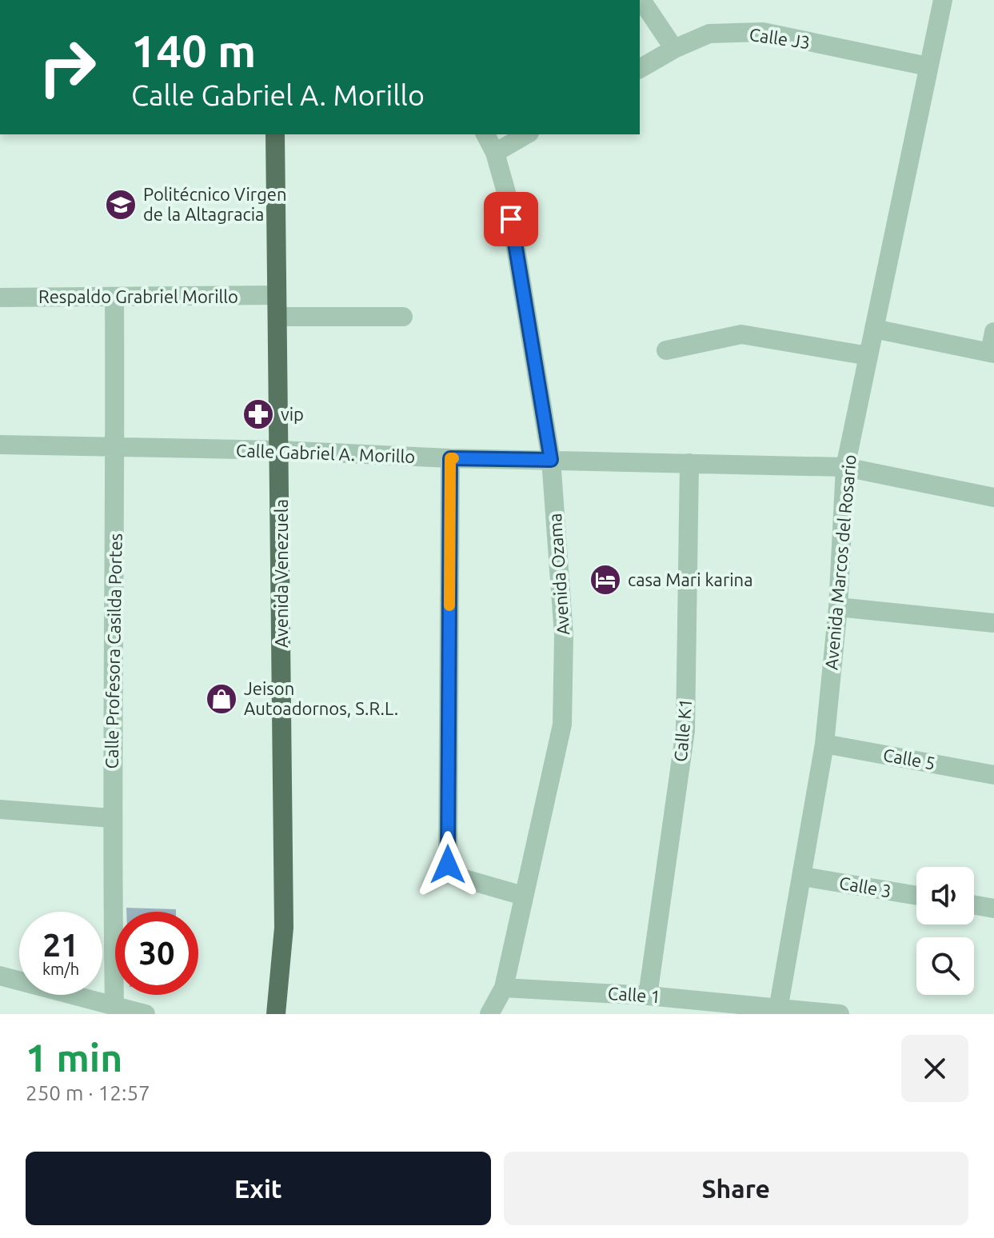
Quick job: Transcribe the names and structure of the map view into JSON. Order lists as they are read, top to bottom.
{
  "streets": {
    "main road": ["Avenida Venezuela"],
    "street": [
      "Calle J3",
      "Respaldo Grabriel Morillo",
      "Calle Gabriel A. Morillo",
      "Avenida Marcos del Rosario",
      "Avenida Ozama",
      "Calle Profesora Casilda Portes",
      "Calle K1",
      "Calle 5",
      "Calle 3",
      "Calle 1"
    ]
  },
  "crossings": [
    ["Calle J3", "Avenida Marcos del Rosario"],
    ["Respaldo Grabriel Morillo", "Avenida Venezuela"],
    ["Respaldo Grabriel Morillo", "Calle Profesora Casilda Portes"],
    ["Calle Gabriel A. Morillo", "Avenida Marcos del Rosario"],
    ["Calle Gabriel A. Morillo", "Avenida Venezuela"],
    ["Calle Gabriel A. Morillo", "Avenida Ozama"],
    ["Calle Gabriel A. Morillo", "Calle Profesora Casilda Portes"],
    ["Calle Gabriel A. Morillo", "Calle K1"],
    ["Avenida Marcos del Rosario", "Calle 5"],
    ["Avenida Marcos del Rosario", "Calle 3"],
    ["Avenida Marcos del Rosario", "Calle 1"],
    ["Avenida Ozama", "Calle 1"],
    ["Calle K1", "Calle 1"]
  ],
  "places": {
    "school or university": ["Politécnico Virgen de la Altagracia"],
    "pharmacy": ["vip"],
    "hotel": ["casa Mari karina"],
    "shop": ["Jeison Autoadornos, S.R.L."]
  },
  "page": {
    "turn": ["140 m", "Calle Gabriel A. Morillo"],
    "speed": "21 km/h",
    "limit": "30",
    "heading": ["1 min", "250 m · 12:57"],
    "buttons": ["Exit", "Share"]
  }
}
